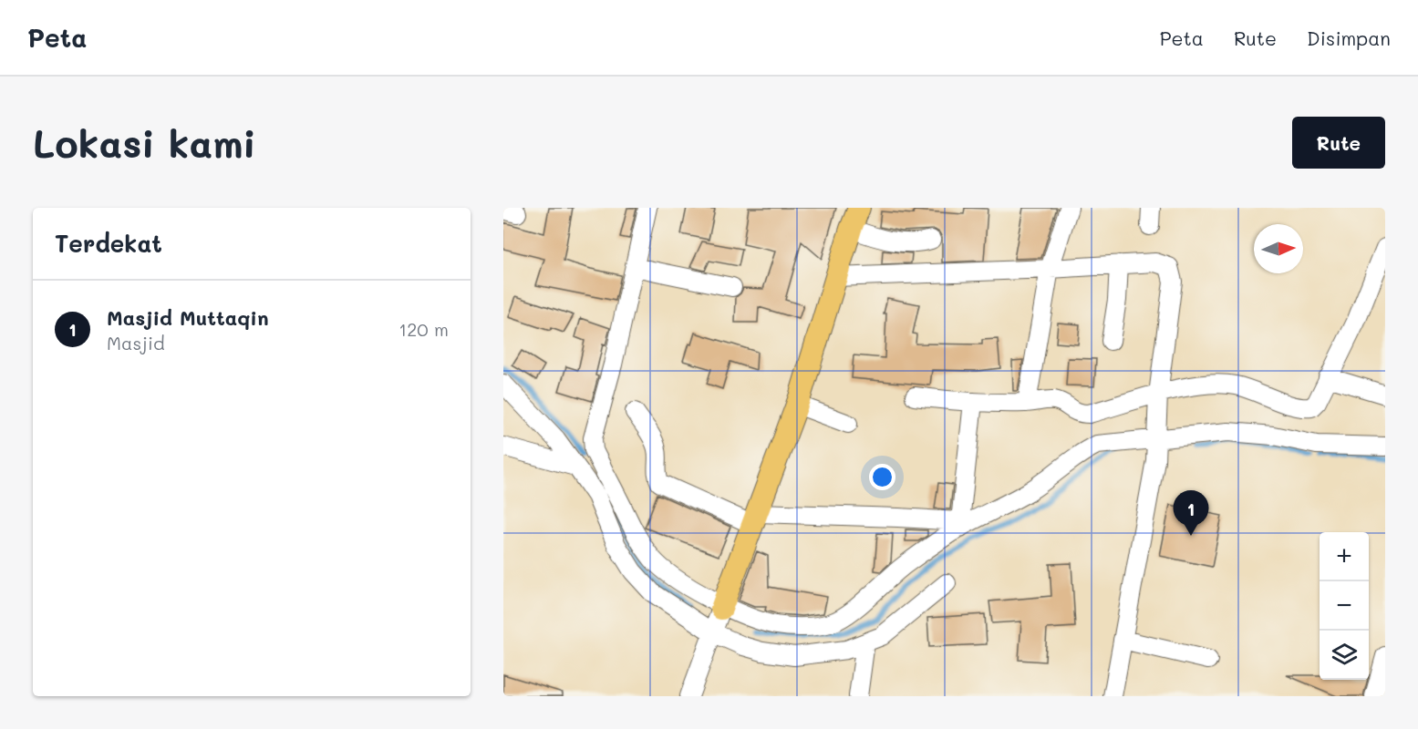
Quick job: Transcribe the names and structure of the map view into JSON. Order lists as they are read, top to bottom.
{
  "north": "right",
  "page": {
    "header": "Peta",
    "nav": ["Peta", "Rute", "Disimpan"],
    "buttons": "Rute",
    "title": "Lokasi kami",
    "heading": "Terdekat",
    "list": [
      {
        "mark": "1",
        "name": "Masjid Muttaqin",
        "note": "Masjid",
        "value": "120 m"
      }
    ],
    "pins": "1",
    "map_buttons": ["+", "−"]
  }
}
